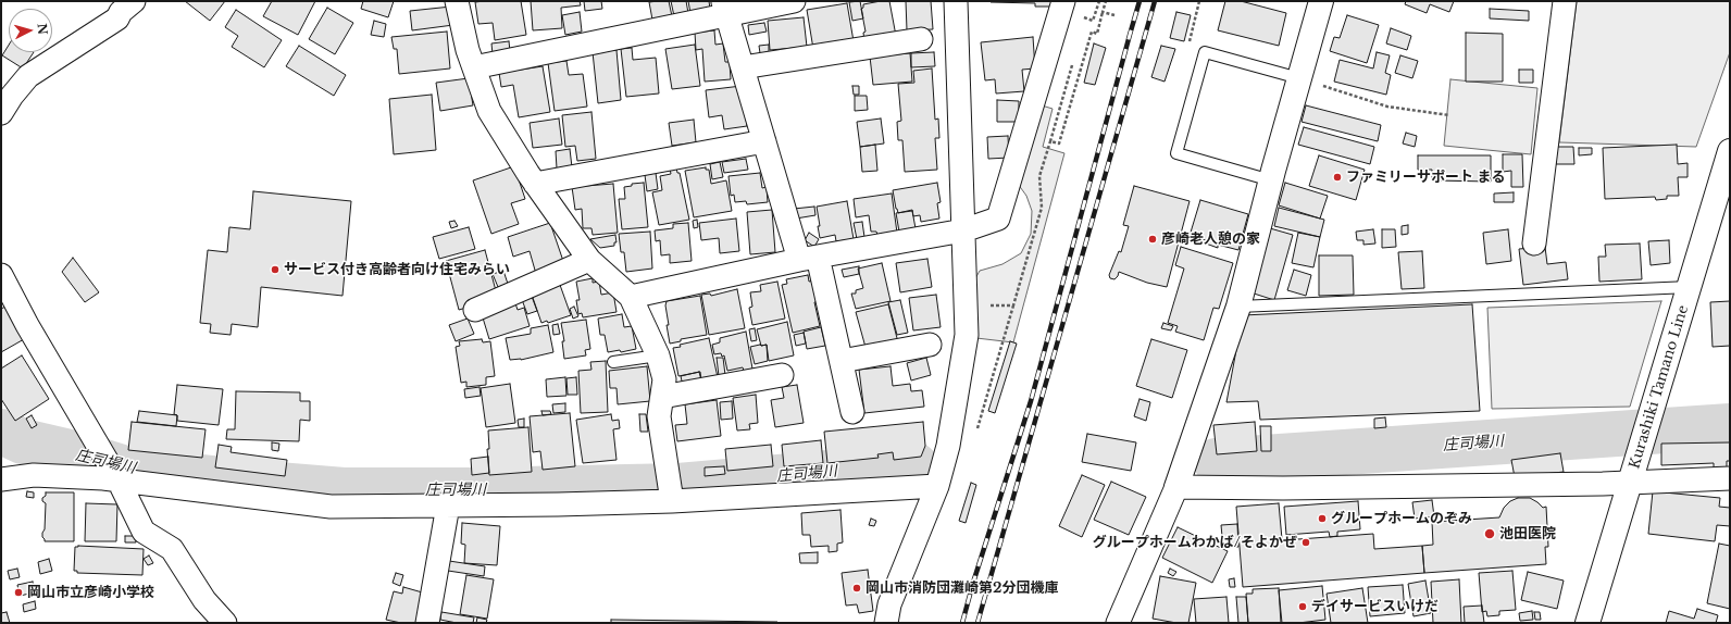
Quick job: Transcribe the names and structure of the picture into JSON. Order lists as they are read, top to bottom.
{
  "streets": {
    "street": ["Kurashiki Tamano Line"]
  },
  "water": ["庄司場川"],
  "places": [
    "ファミリーサポート まる",
    "彦崎老人憩の家",
    "サービス付き高齢者向け住宅みらい",
    "グループホームのぞみ",
    "池田医院",
    "グループホームわかば/そよかぜ",
    "岡山市消防団灘崎第2分団機庫",
    "岡山市立彦崎小学校",
    "デイサービスいけだ"
  ],
  "north": "right"
}
